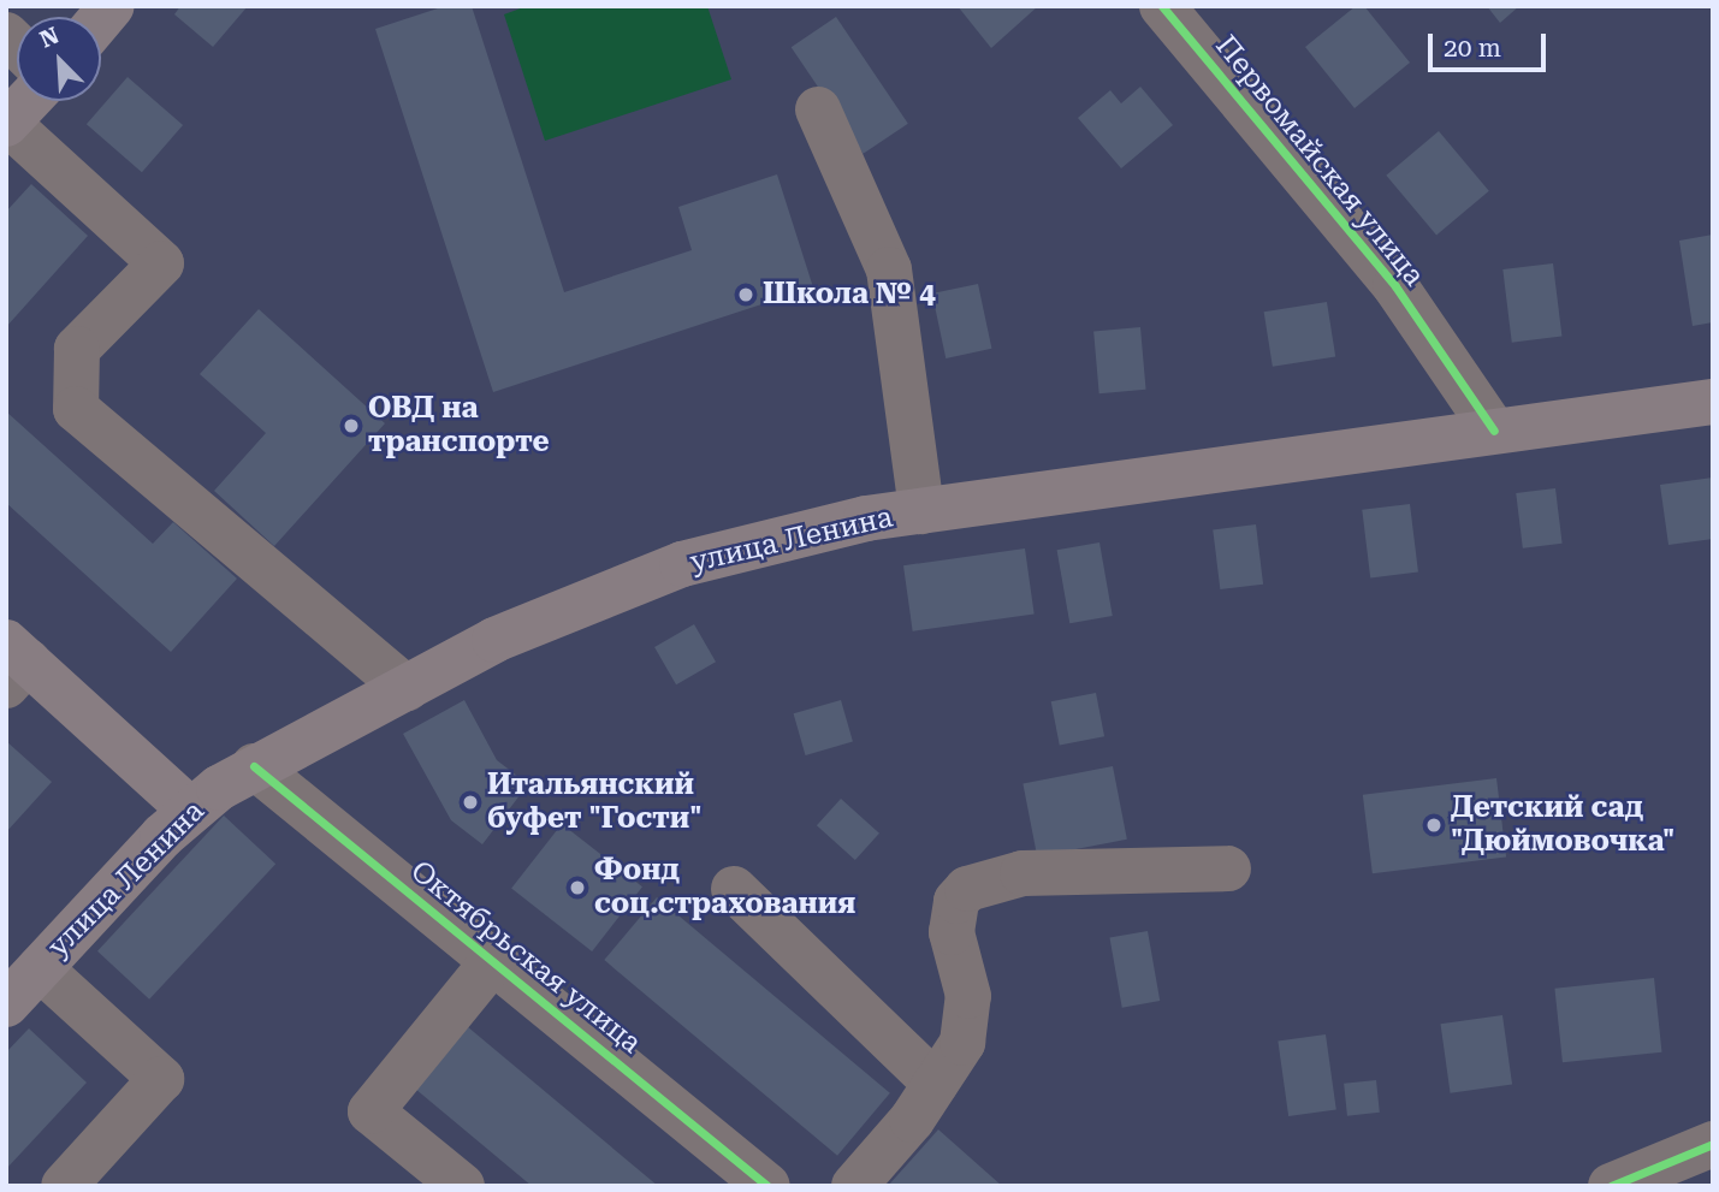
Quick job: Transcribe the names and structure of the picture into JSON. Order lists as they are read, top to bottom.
{
  "streets": {
    "main road": ["улица Ленина"],
    "street": ["Первомайская улица", "Октябрьская улица"]
  },
  "crossings": [
    ["Первомайская улица", "улица Ленина"],
    ["улица Ленина", "Октябрьская улица"]
  ],
  "places": [
    "Школа № 4",
    "ОВД на транспорте",
    "Итальянский буфет \"Гости\"",
    "Детский сад \"Дюймовочка\"",
    "Фонд соц.страхования"
  ],
  "scale_bar": "20 m",
  "north": "top left"
}
